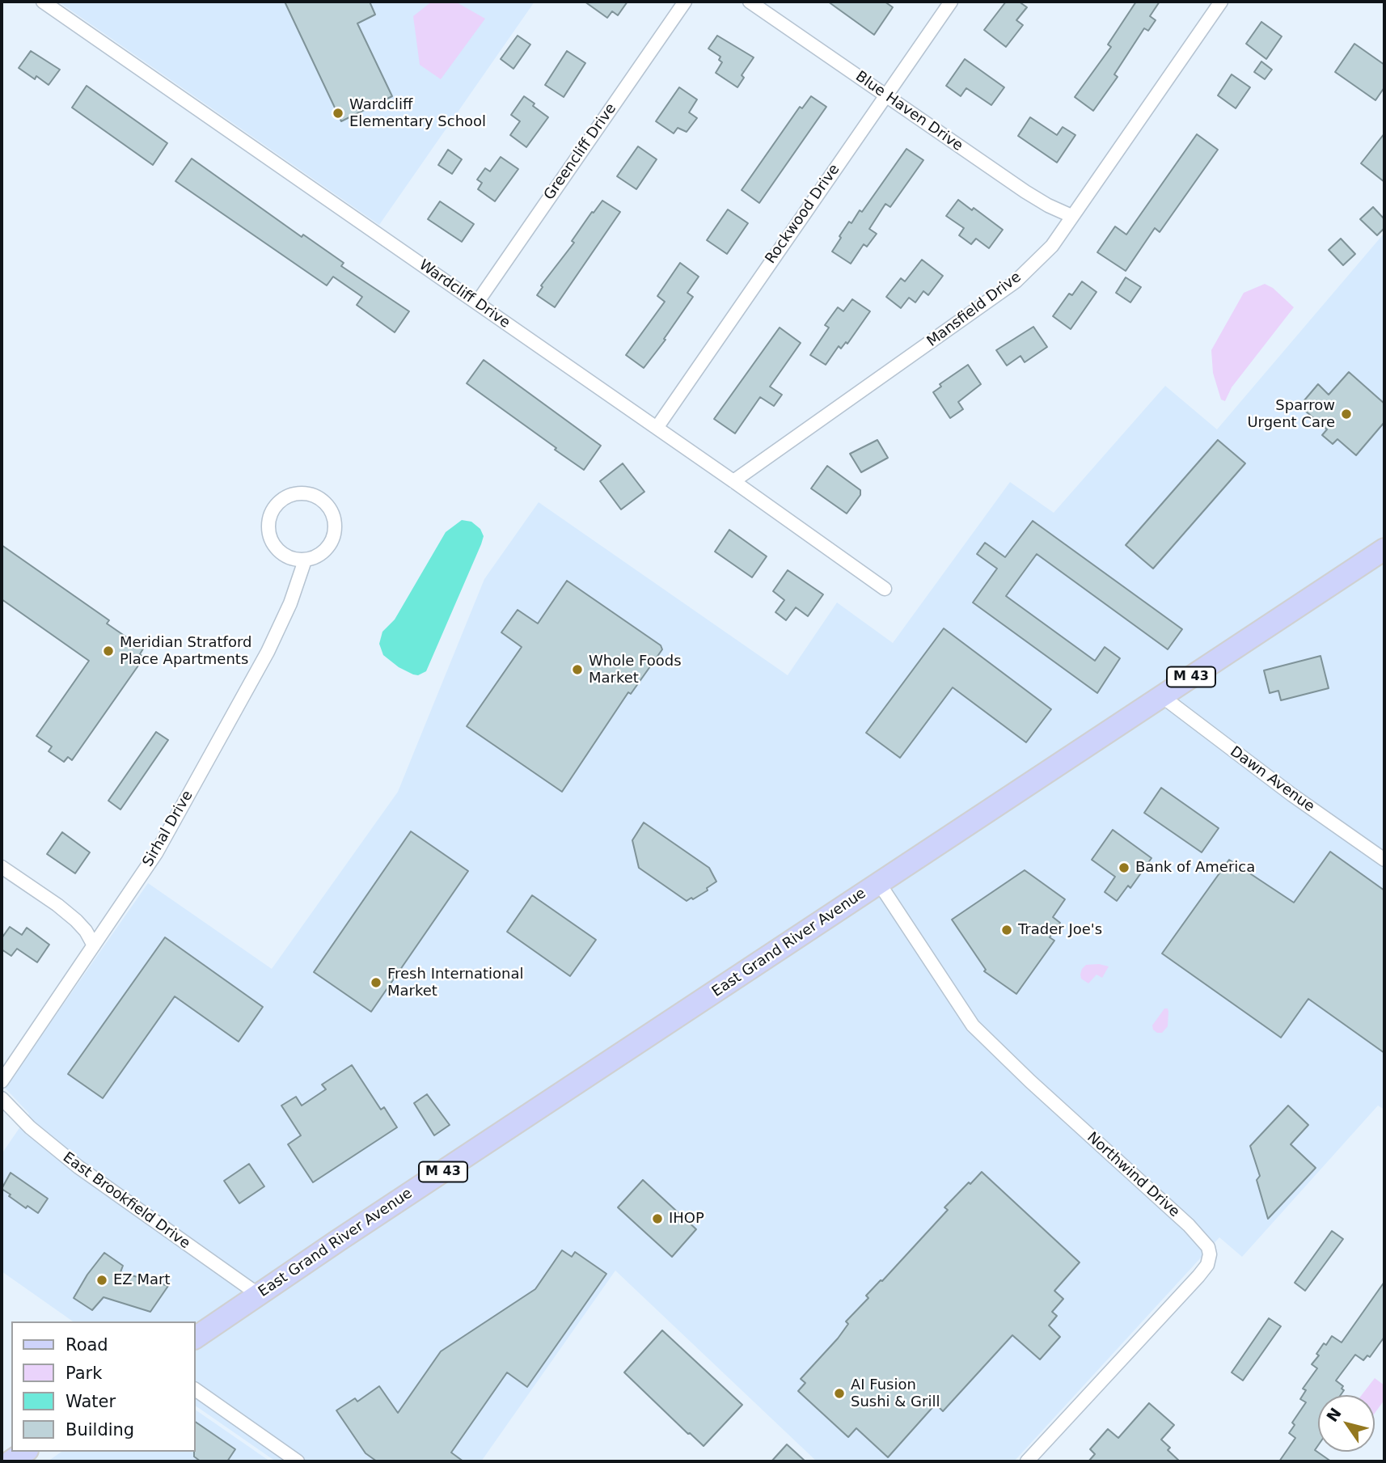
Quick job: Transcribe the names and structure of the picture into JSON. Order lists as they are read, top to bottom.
{
  "streets": {
    "main road": ["M 43", "East Grand River Avenue"],
    "street": [
      "Blue Haven Drive",
      "Greencliff Drive",
      "Rockwood Drive",
      "Wardcliff Drive",
      "Mansfield Drive",
      "Dawn Avenue",
      "Sirhal Drive",
      "Northwind Drive",
      "East Brookfield Drive"
    ]
  },
  "crossings": [
    ["Blue Haven Drive", "Rockwood Drive"],
    ["Blue Haven Drive", "Mansfield Drive"],
    ["Greencliff Drive", "Wardcliff Drive"],
    ["Rockwood Drive", "Wardcliff Drive"],
    ["Wardcliff Drive", "Mansfield Drive"],
    ["Dawn Avenue", "East Grand River Avenue"],
    ["East Grand River Avenue", "Northwind Drive"],
    ["East Grand River Avenue", "East Brookfield Drive"]
  ],
  "places": [
    "Wardcliff Elementary School",
    "Sparrow Urgent Care",
    "Meridian Stratford Place Apartments",
    "Whole Foods Market",
    "Bank of America",
    "Trader Joe's",
    "Fresh International Market",
    "IHOP",
    "EZ Mart",
    "AI Fusion Sushi & Grill"
  ],
  "legend": [
    "Road",
    "Park",
    "Water",
    "Building"
  ],
  "north": "top left"
}
